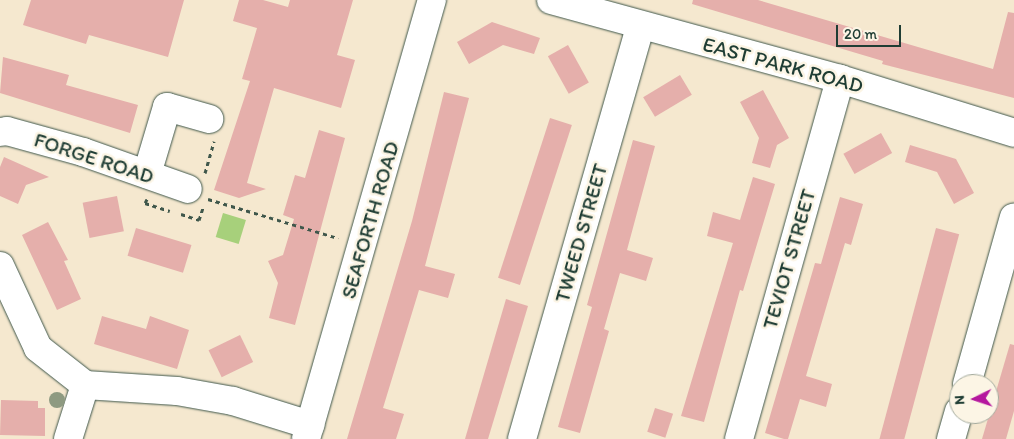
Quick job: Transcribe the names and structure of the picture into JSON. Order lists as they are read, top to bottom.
{
  "streets": {
    "street": [
      "EAST PARK ROAD",
      "FORGE ROAD",
      "SEAFORTH ROAD",
      "TWEED STREET",
      "TEVIOT STREET"
    ]
  },
  "crossings": [
    ["EAST PARK ROAD", "TWEED STREET"],
    ["EAST PARK ROAD", "TEVIOT STREET"]
  ],
  "scale_bar": "20 m",
  "north": "left"
}
